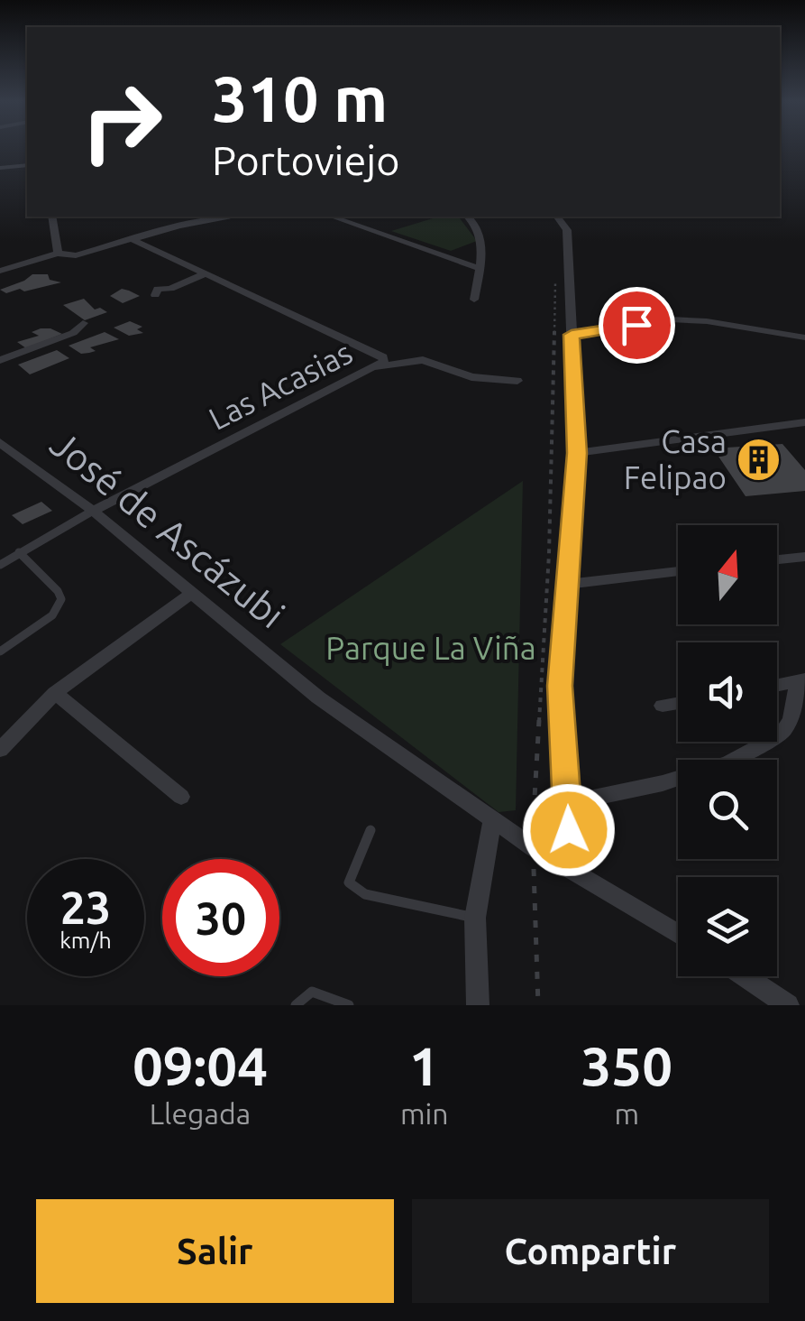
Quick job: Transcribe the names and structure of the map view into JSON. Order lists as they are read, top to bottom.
{
  "streets": {
    "street": ["Las Acasias", "José de Ascázubi"]
  },
  "crossings": [
    ["Las Acasias", "José de Ascázubi"]
  ],
  "parks": ["Parque La Viña"],
  "places": {
    "building": ["Casa Felipao"]
  },
  "north": "top",
  "page": {
    "turn": ["310 m", "Portoviejo"],
    "speed": "23 km/h",
    "limit": "30",
    "eta": [
      "09:04",
      "Llegada",
      "1",
      "min",
      "350",
      "m"
    ],
    "buttons": ["Salir", "Compartir"]
  }
}
